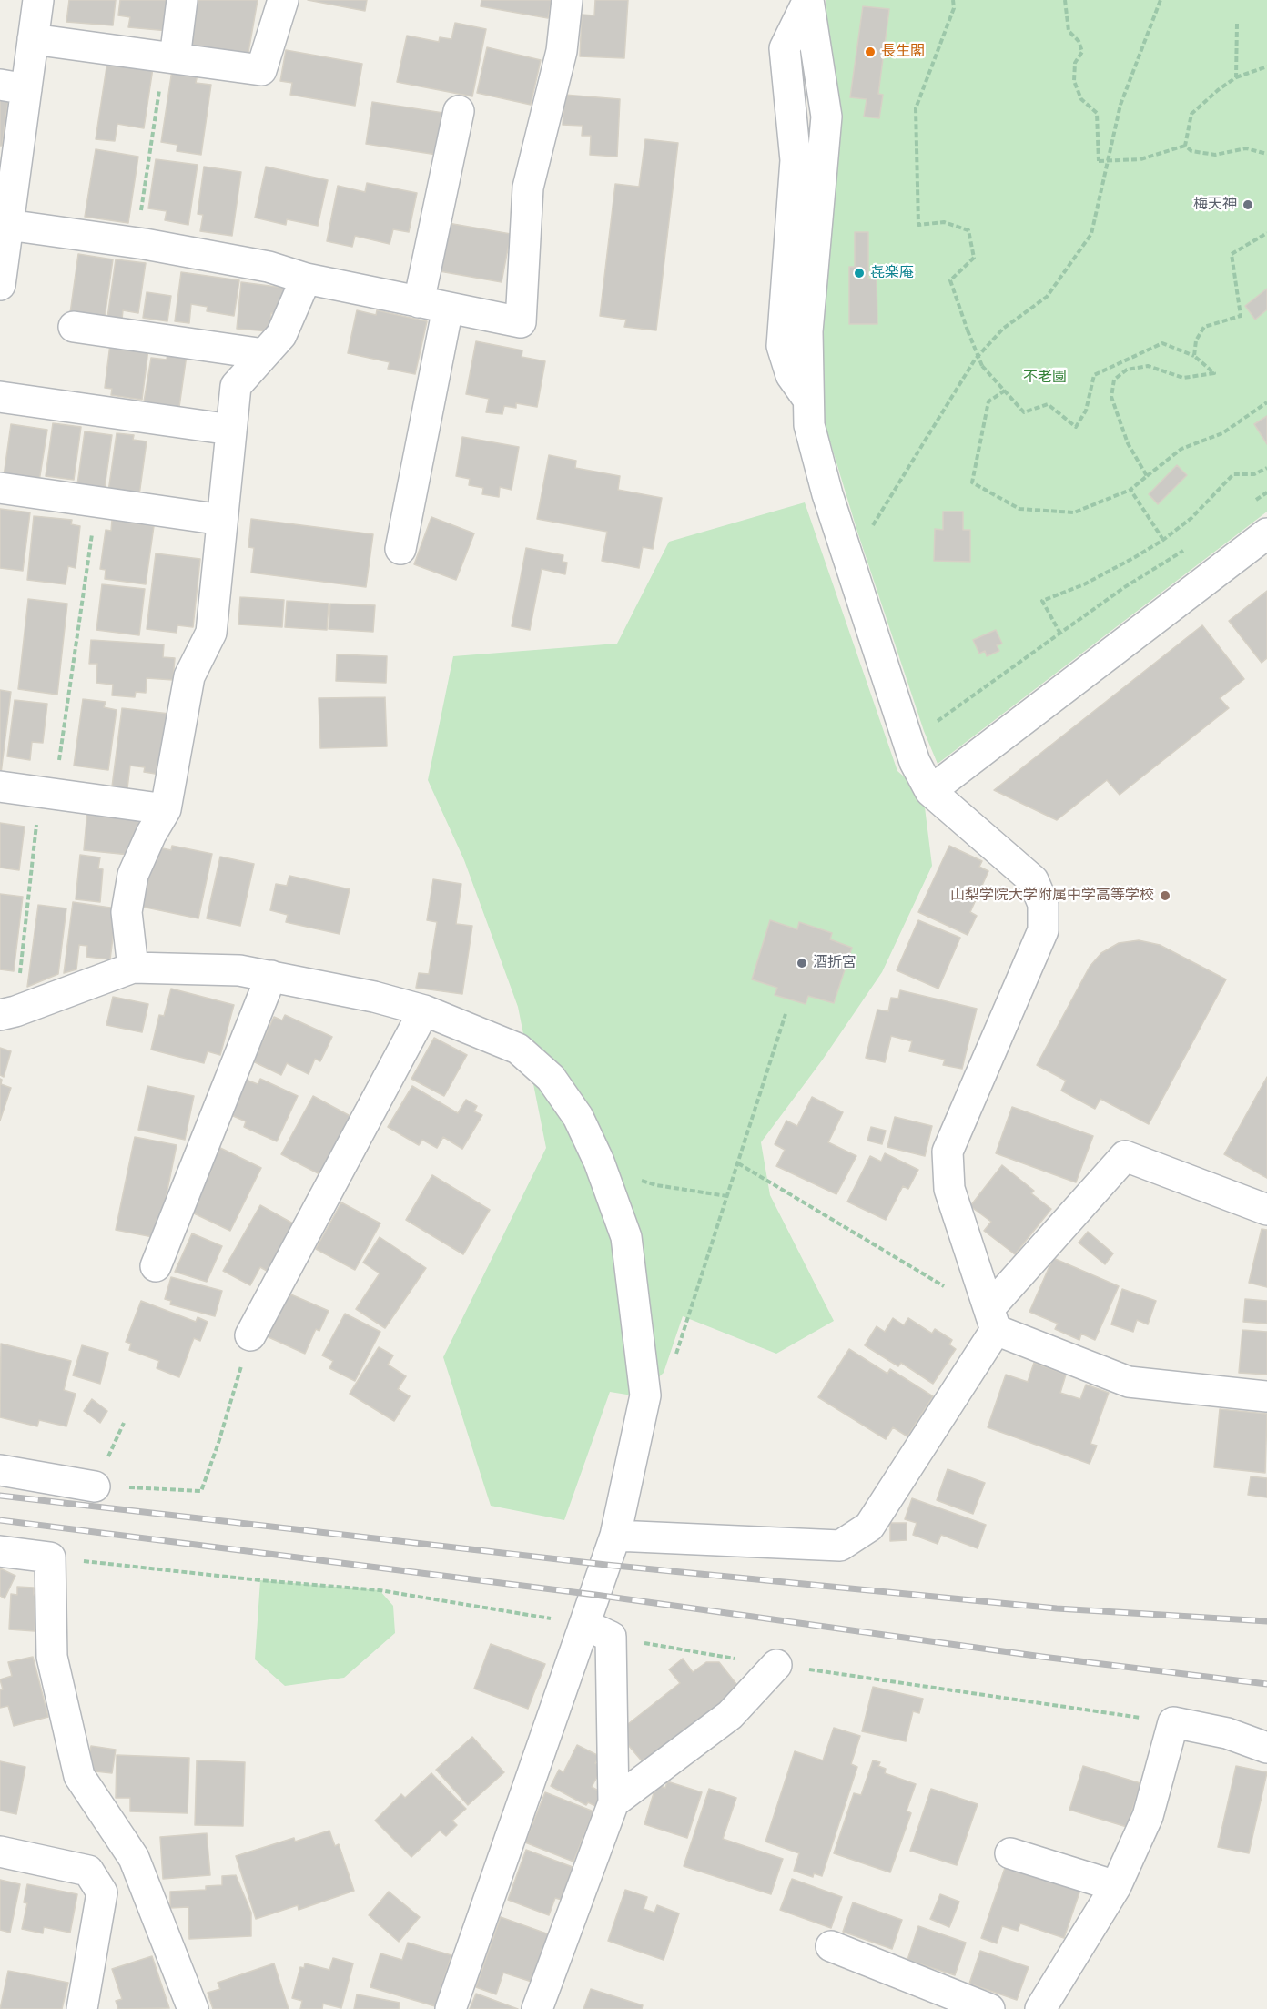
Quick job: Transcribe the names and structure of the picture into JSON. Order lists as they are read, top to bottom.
{
  "parks": ["不老園"],
  "places": [
    "長生閣",
    "梅天神",
    "㐂楽庵",
    "山梨学院大学附属中学高等学校",
    "酒折宮"
  ]
}
